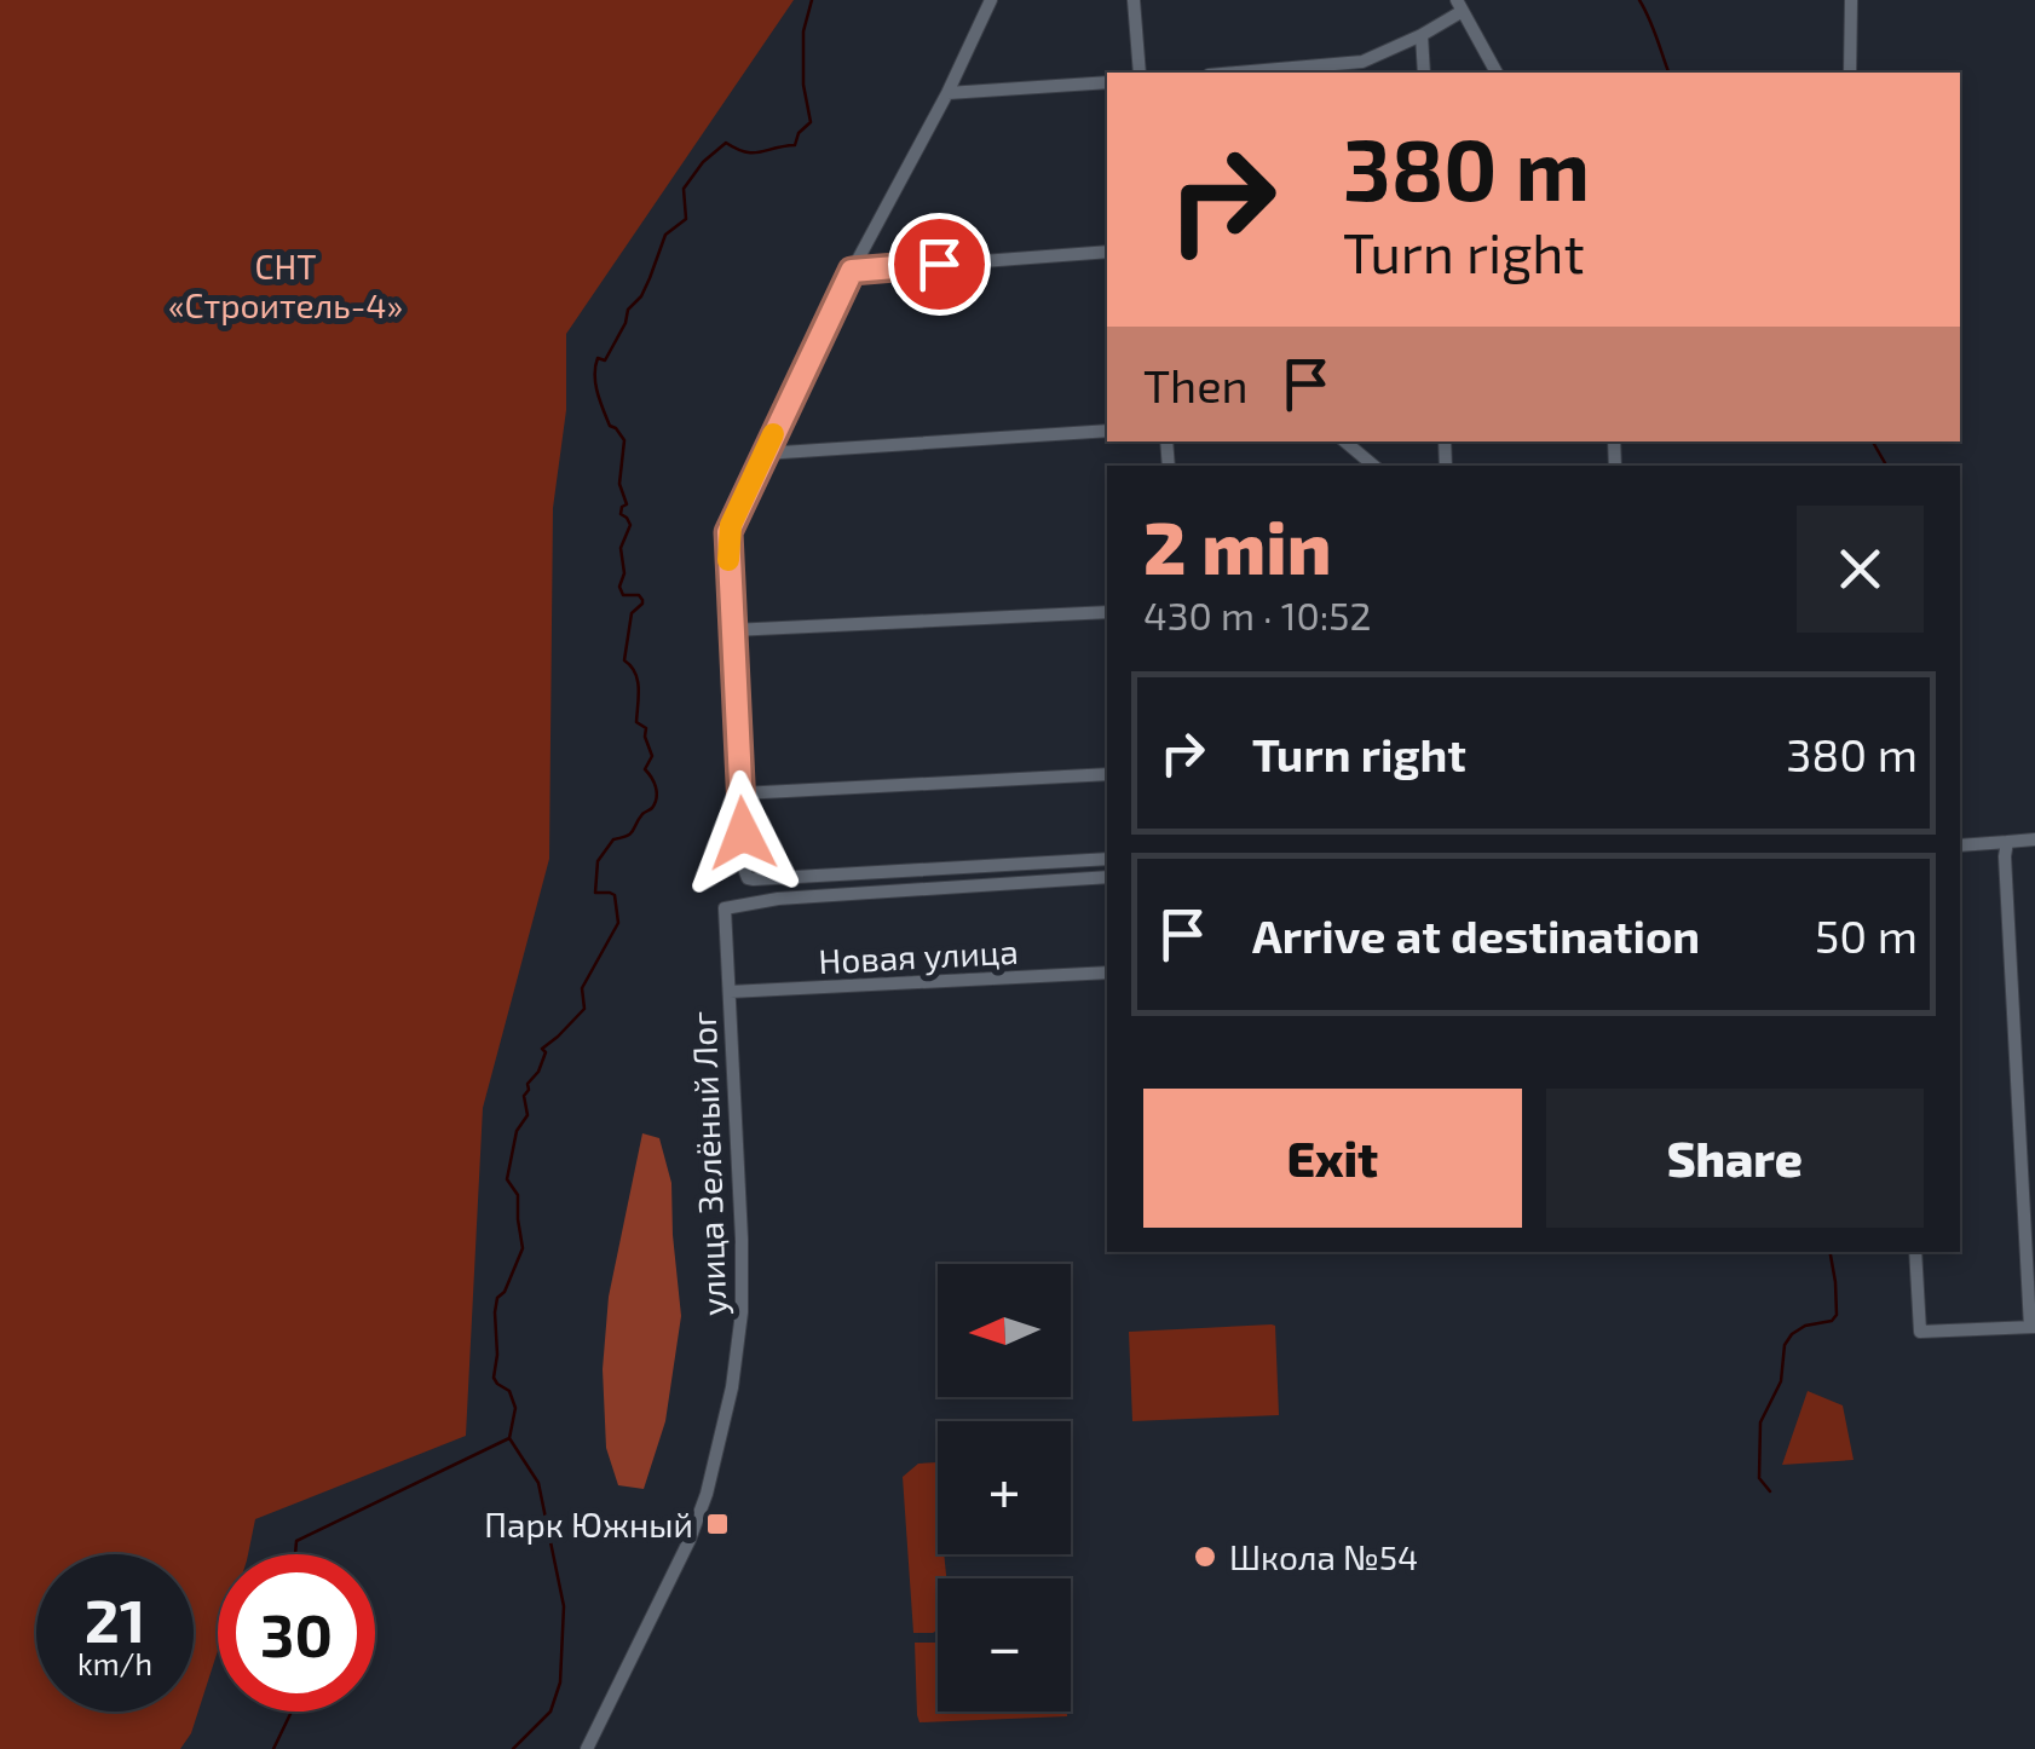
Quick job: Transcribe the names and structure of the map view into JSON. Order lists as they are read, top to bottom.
{
  "streets": {
    "street": ["Новая улица", "улица Зелёный Лог"]
  },
  "crossings": [
    ["Новая улица", "улица Зелёный Лог"]
  ],
  "parks": ["СНТ «Строитель-4»"],
  "places": {
    "transit": ["Парк Южный"],
    "other": ["Школа №54"]
  },
  "north": "left",
  "page": {
    "turn": ["380 m", "Turn right"],
    "then": "Then",
    "heading": ["2 min", "430 m · 10:52"],
    "list": [
      {
        "name": "Turn right",
        "value": "380 m"
      },
      {
        "name": "Arrive at destination",
        "value": "50 m"
      }
    ],
    "buttons": ["Exit", "Share"],
    "map_buttons": ["+", "−"],
    "speed": "21 km/h",
    "limit": "30"
  }
}
